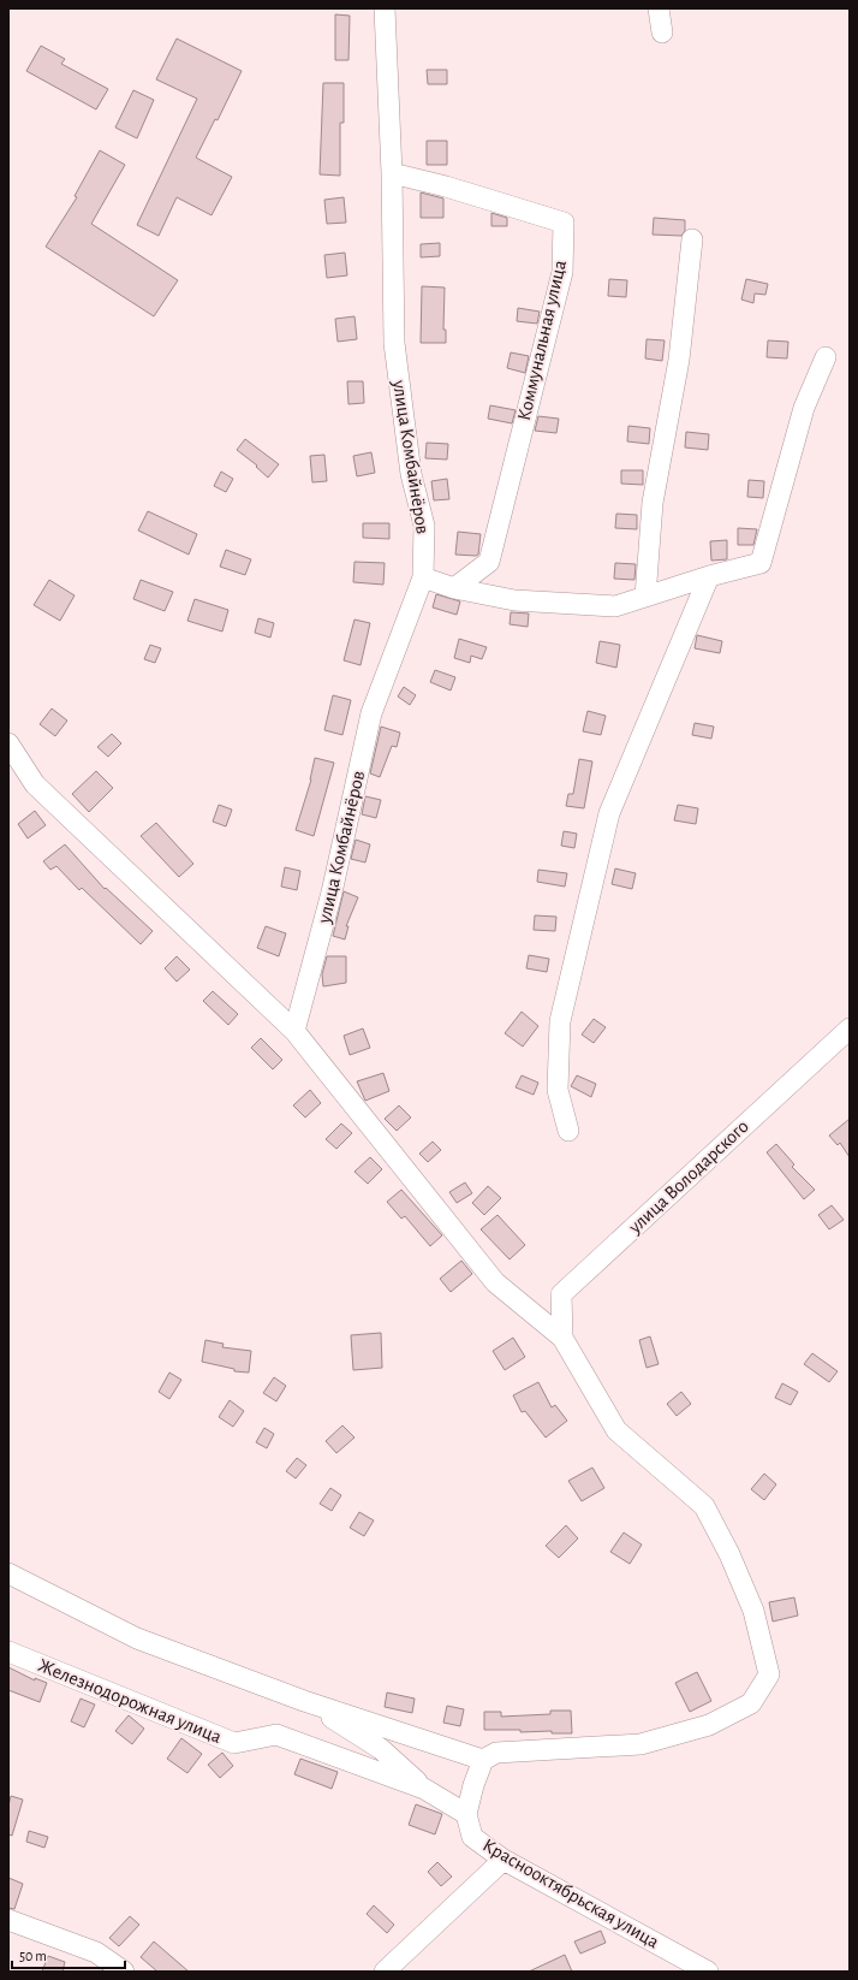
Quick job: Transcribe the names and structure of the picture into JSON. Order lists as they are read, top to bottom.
{
  "streets": {
    "street": [
      "Коммунальная улица",
      "улица Комбайнёров",
      "улица Володарского",
      "Железнодорожная улица",
      "Краснооктябрьская улица"
    ]
  },
  "crossings": [
    ["Коммунальная улица", "улица Комбайнёров"],
    ["Железнодорожная улица", "Краснооктябрьская улица"]
  ],
  "scale_bar": "50 m"
}
